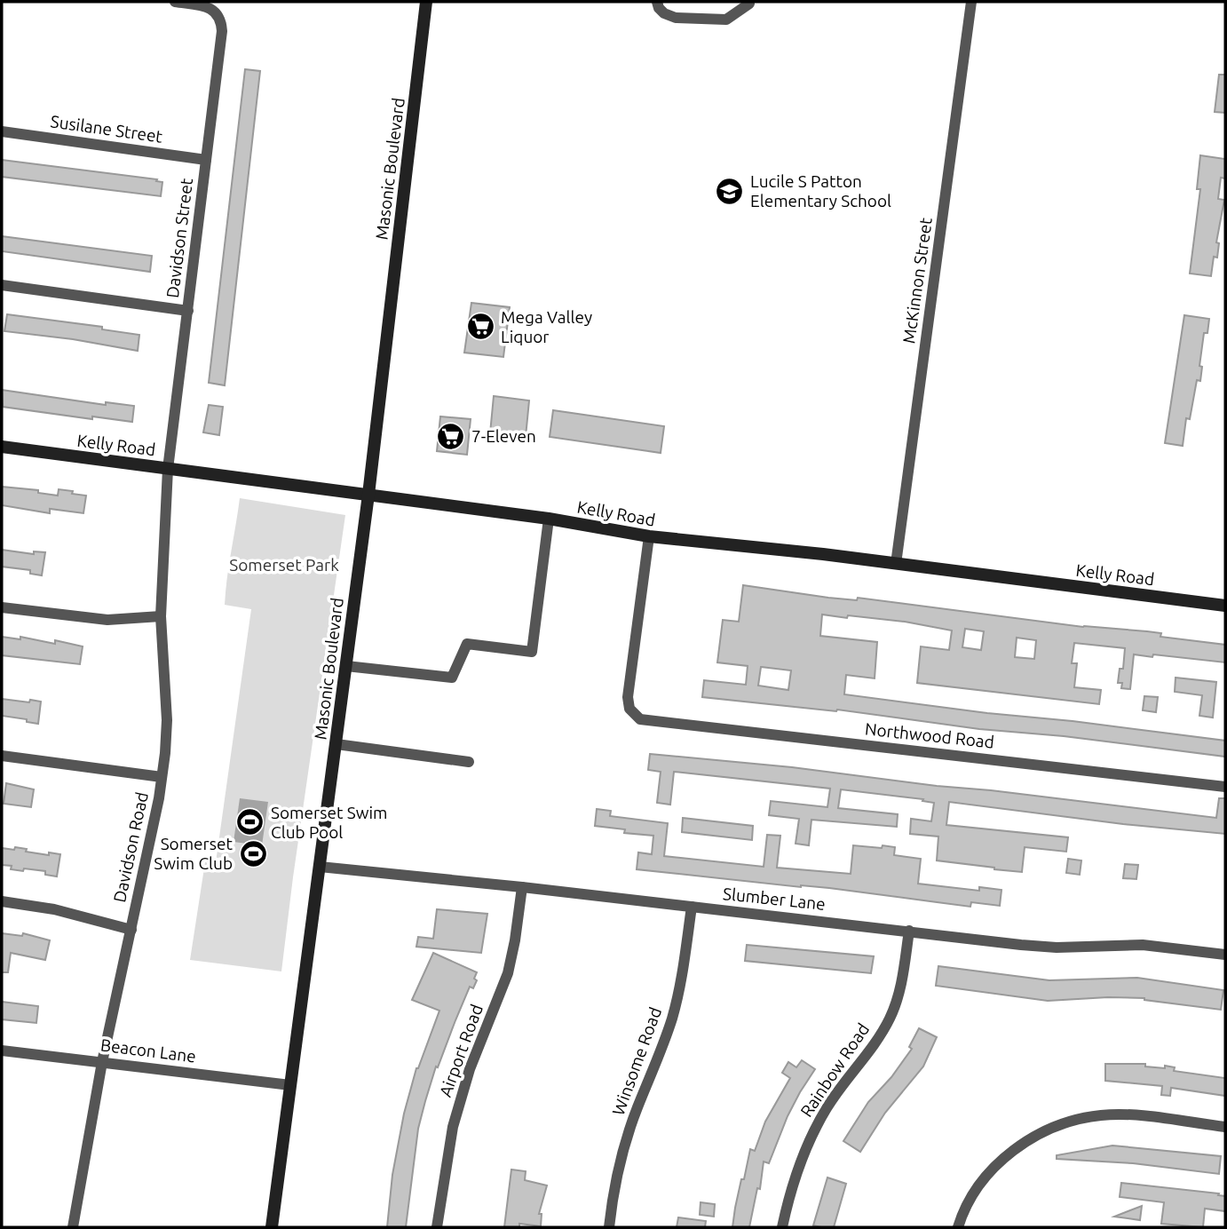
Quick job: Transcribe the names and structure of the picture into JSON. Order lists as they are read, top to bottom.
{
  "streets": {
    "street": [
      "Susilane Street",
      "Masonic Boulevard",
      "Davidson Street",
      "McKinnon Street",
      "Kelly Road",
      "Northwood Road",
      "Davidson Road",
      "Slumber Lane",
      "Beacon Lane",
      "Airport Road",
      "Winsome Road",
      "Rainbow Road"
    ]
  },
  "crossings": [
    ["Susilane Street", "Davidson Street"],
    ["Masonic Boulevard", "Kelly Road"],
    ["Masonic Boulevard", "Slumber Lane"],
    ["Masonic Boulevard", "Beacon Lane"],
    ["Davidson Street", "Kelly Road"],
    ["Davidson Street", "Davidson Road"],
    ["McKinnon Street", "Kelly Road"],
    ["Kelly Road", "Northwood Road"],
    ["Kelly Road", "Davidson Road"],
    ["Davidson Road", "Beacon Lane"],
    ["Slumber Lane", "Airport Road"],
    ["Slumber Lane", "Winsome Road"],
    ["Slumber Lane", "Rainbow Road"]
  ],
  "parks": ["Somerset Park"],
  "places": {
    "school or university": ["Lucile S Patton Elementary School"],
    "supermarket": ["Mega Valley Liquor", "7-Eleven"],
    "sports": ["Somerset Swim Club Pool", "Somerset Swim Club"]
  }
}
